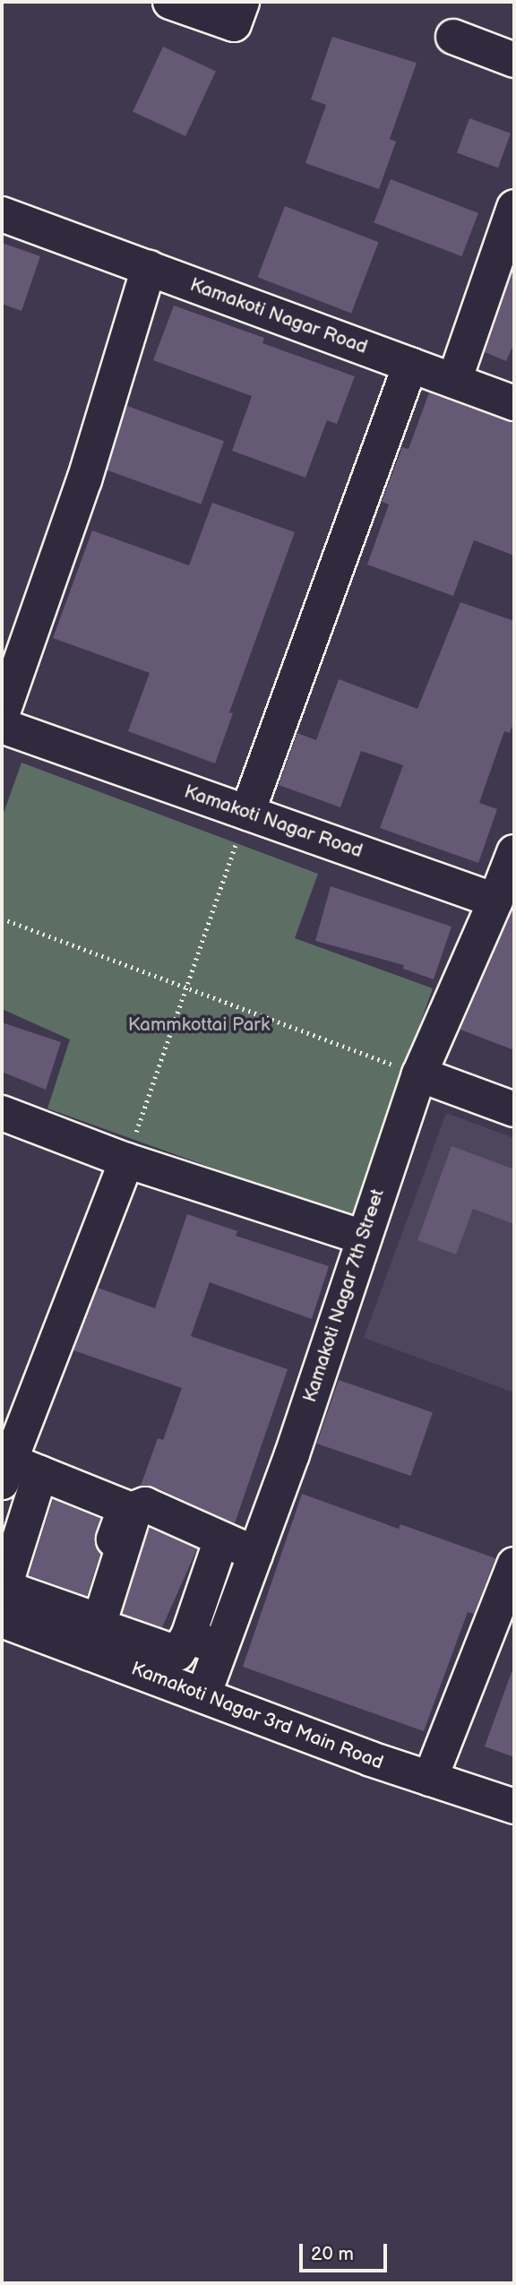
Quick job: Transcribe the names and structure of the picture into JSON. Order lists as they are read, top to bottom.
{
  "streets": {
    "street": ["Kamakoti Nagar Road", "Kamakoti Nagar 7th Street", "Kamakoti Nagar 3rd Main Road"]
  },
  "crossings": [
    ["Kamakoti Nagar Road", "Kamakoti Nagar 7th Street"],
    ["Kamakoti Nagar 7th Street", "Kamakoti Nagar 3rd Main Road"]
  ],
  "parks": ["Kammkottai Park"],
  "scale_bar": "20 m"
}
